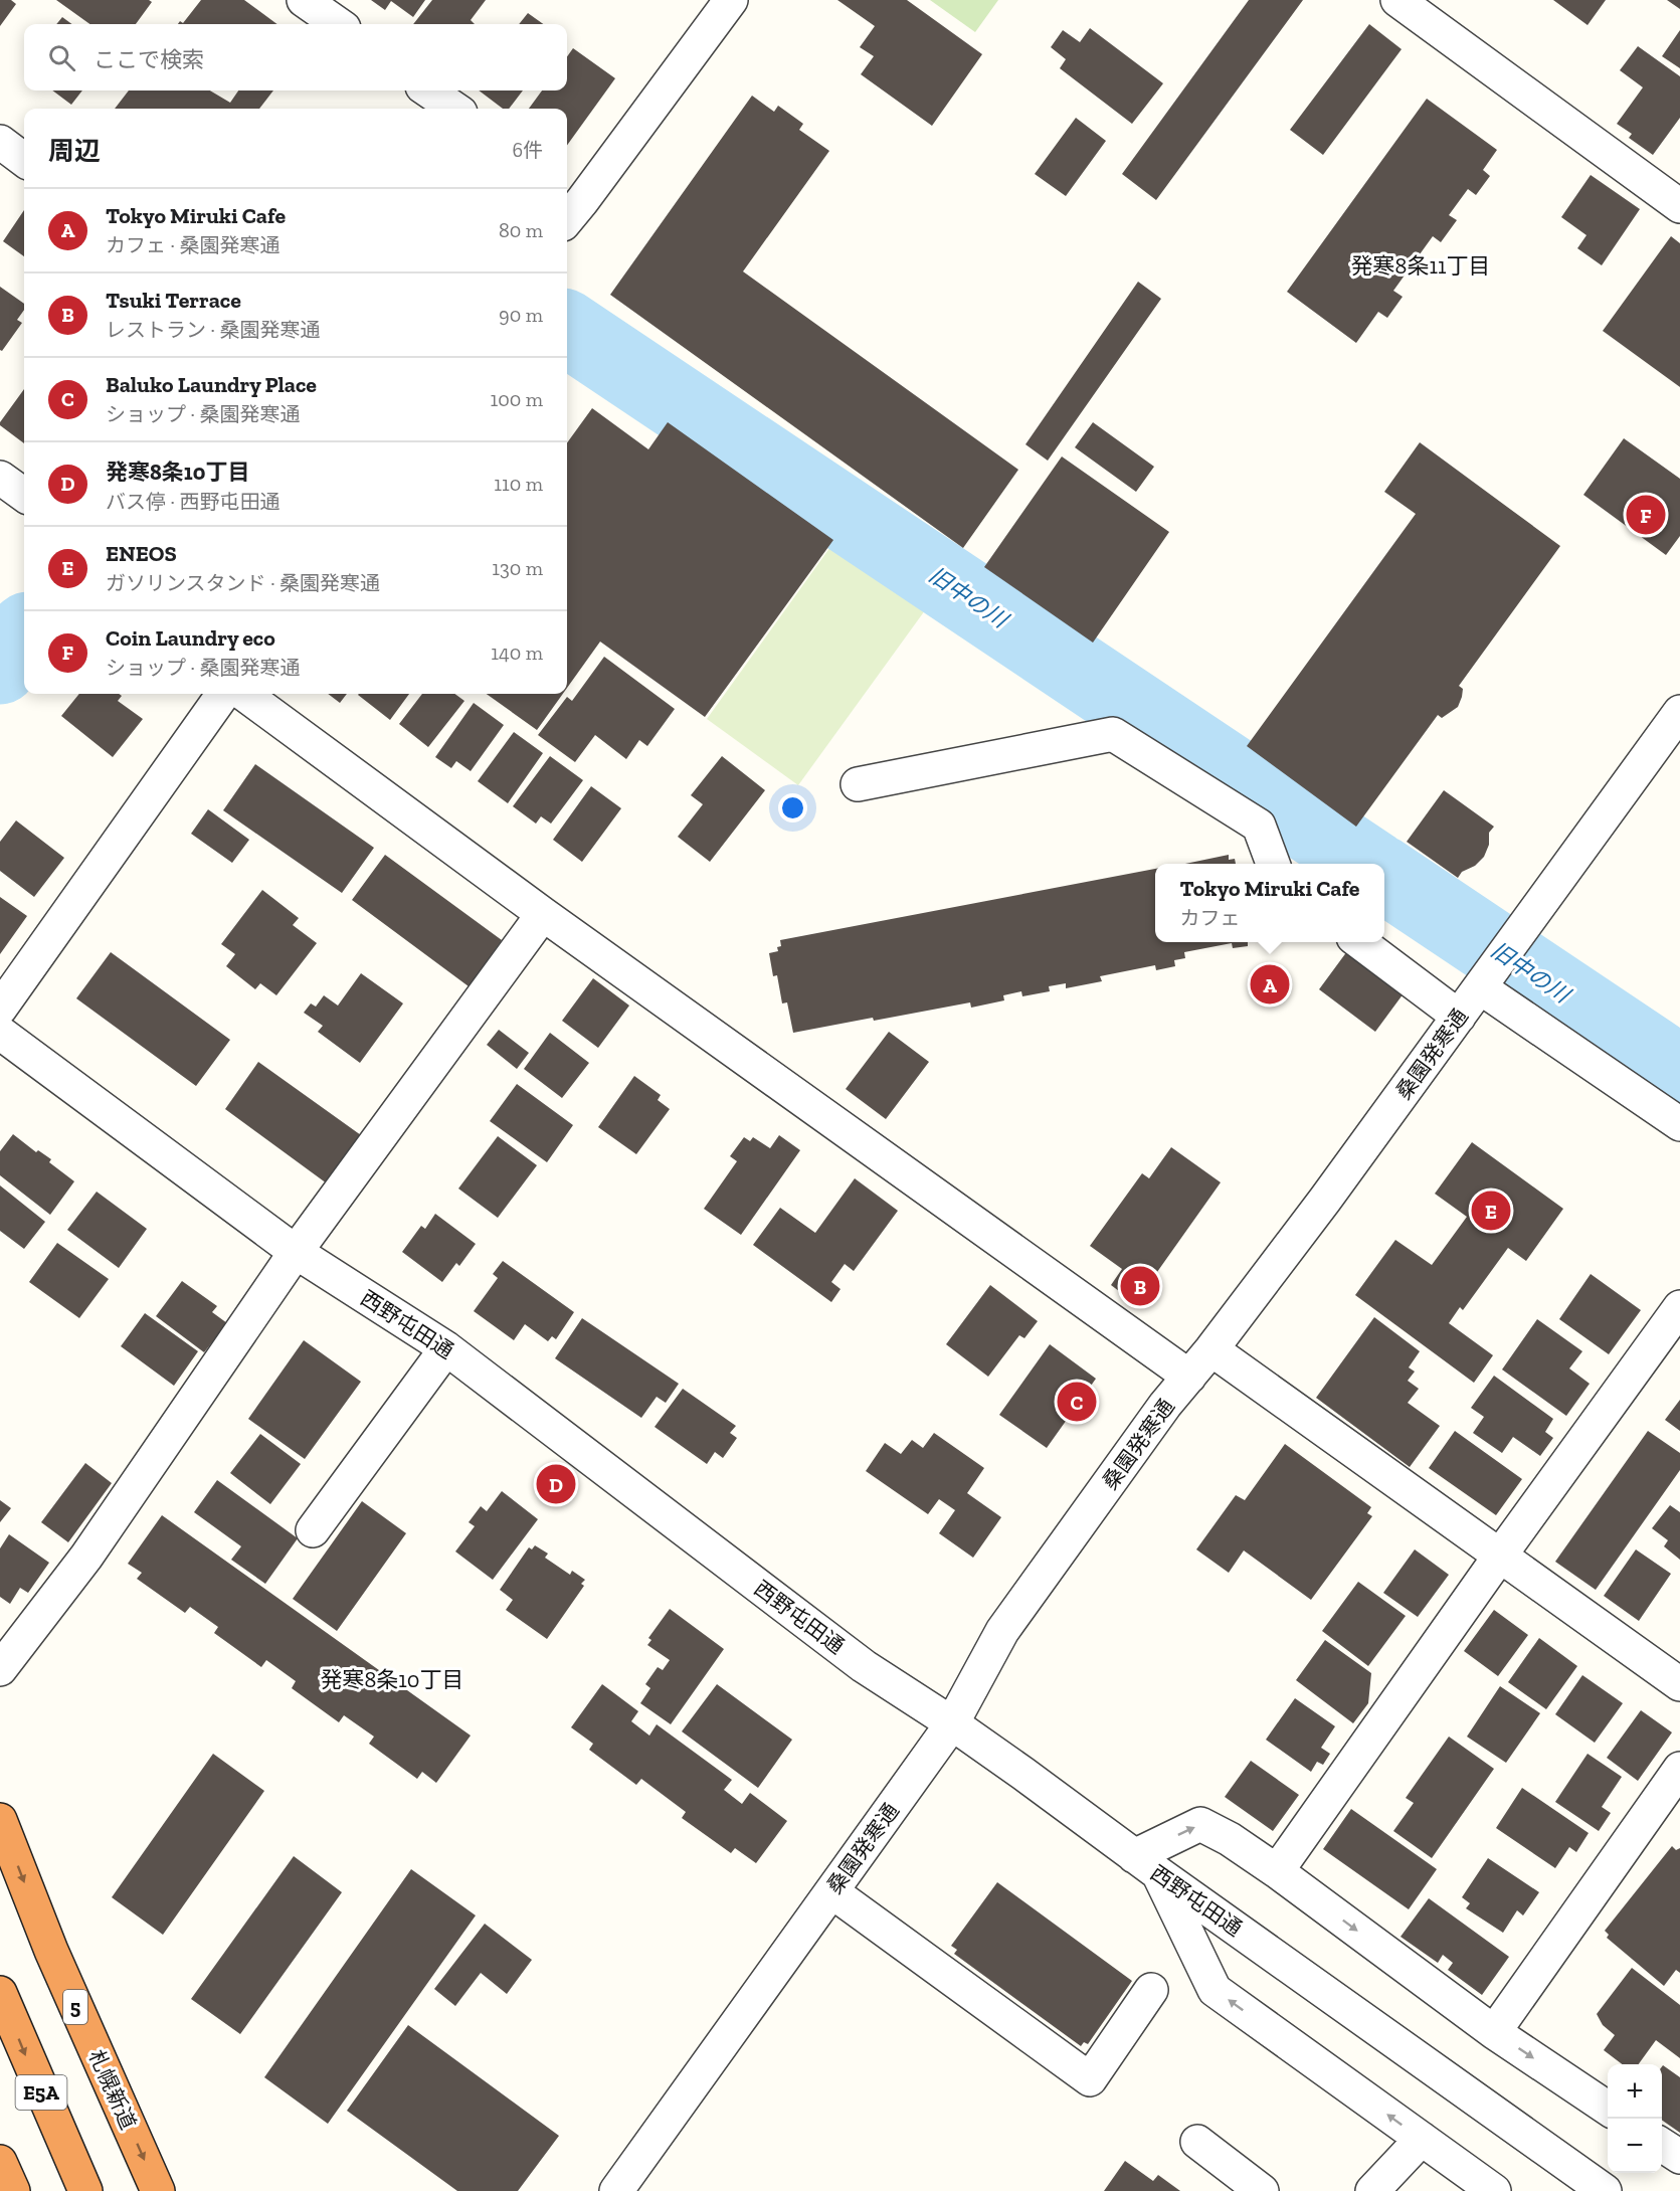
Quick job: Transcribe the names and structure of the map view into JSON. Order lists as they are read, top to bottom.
{
  "streets": {
    "highway": ["5", "札幌新道", "E5A"],
    "street": ["桑園発寒通", "西野屯田通"]
  },
  "crossings": [
    ["桑園発寒通", "西野屯田通"]
  ],
  "districts": ["発寒8条11丁目", "発寒8条10丁目"],
  "water": ["旧中の川"],
  "page": {
    "search": "ここで検索",
    "heading": ["周辺", "6件"],
    "list": [
      {
        "mark": "A",
        "name": "Tokyo Miruki Cafe",
        "note": "カフェ · 桑園発寒通",
        "value": "80 m"
      },
      {
        "mark": "B",
        "name": "Tsuki Terrace",
        "note": "レストラン · 桑園発寒通",
        "value": "90 m"
      },
      {
        "mark": "C",
        "name": "Baluko Laundry Place",
        "note": "ショップ · 桑園発寒通",
        "value": "100 m"
      },
      {
        "mark": "D",
        "name": "発寒8条10丁目",
        "note": "バス停 · 西野屯田通",
        "value": "110 m"
      },
      {
        "mark": "E",
        "name": "ENEOS",
        "note": "ガソリンスタンド · 桑園発寒通",
        "value": "130 m"
      },
      {
        "mark": "F",
        "name": "Coin Laundry eco",
        "note": "ショップ · 桑園発寒通",
        "value": "140 m"
      }
    ],
    "pins": [
      "F",
      "A",
      "E",
      "B",
      "C",
      "D"
    ],
    "popup": ["Tokyo Miruki Cafe", "カフェ"],
    "map_buttons": ["+", "−"]
  }
}
